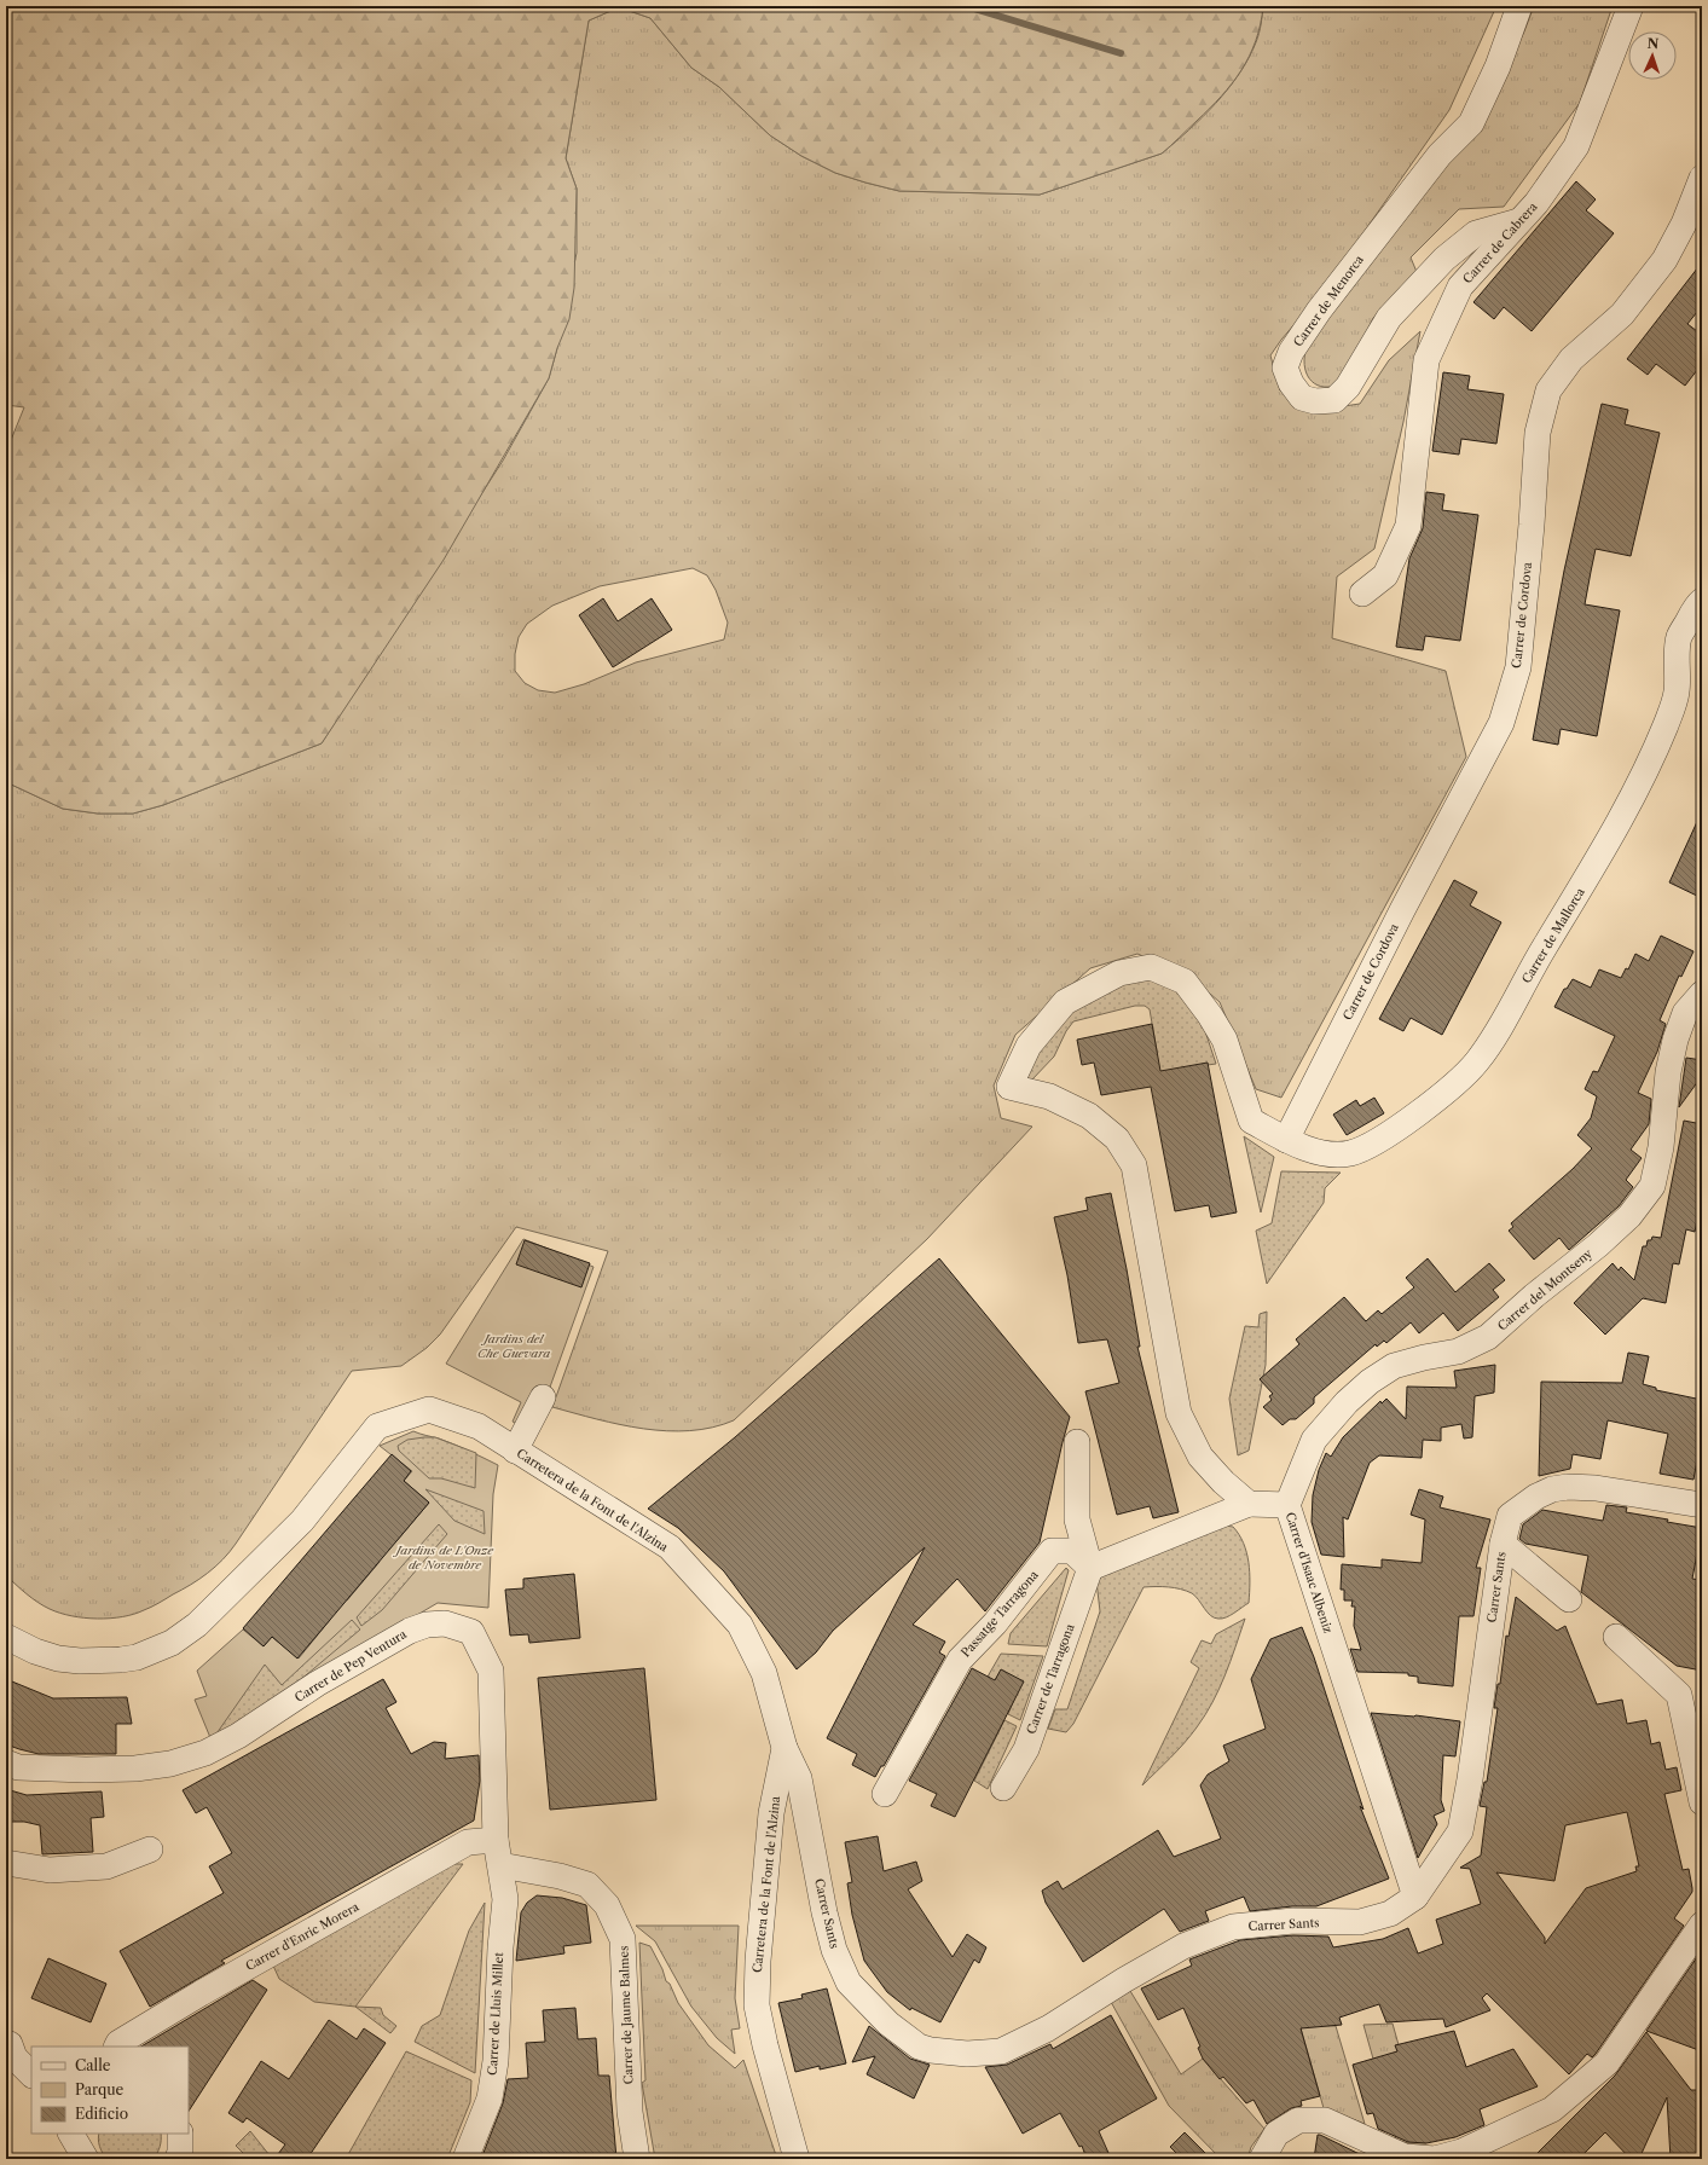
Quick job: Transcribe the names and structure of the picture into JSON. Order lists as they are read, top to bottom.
{
  "streets": {
    "street": [
      "Carrer de Cabrera",
      "Carrer de Menorca",
      "Carrer de Cordova",
      "Carrer de Mallorca",
      "Carrer del Montseny",
      "Carretera de la Font de l'Alzina",
      "Carrer d'Isaac Albeniz",
      "Carrer Sants",
      "Passatge Tarragona",
      "Carrer de Pep Ventura",
      "Carrer de Tarragona",
      "Carrer d'Enric Morera",
      "Carrer de Lluis Millet",
      "Carrer de Jaume Balmes"
    ]
  },
  "crossings": [
    ["Carrer de Cabrera", "Carrer de Menorca"],
    ["Carrer de Cordova", "Carrer de Mallorca"],
    ["Carrer de Mallorca", "Carrer d'Isaac Albeniz"],
    ["Carrer del Montseny", "Carrer d'Isaac Albeniz"],
    ["Carretera de la Font de l'Alzina", "Carrer Sants"],
    ["Carrer d'Isaac Albeniz", "Carrer Sants"],
    ["Passatge Tarragona", "Carrer de Tarragona"],
    ["Carrer de Pep Ventura", "Carrer d'Enric Morera"],
    ["Carrer de Pep Ventura", "Carrer de Lluis Millet"],
    ["Carrer de Pep Ventura", "Carrer de Jaume Balmes"],
    ["Carrer de Lluis Millet", "Carrer de Jaume Balmes"]
  ],
  "parks": ["Jardins del Che Guevara", "Jardins de L'Onze de Novembre"],
  "legend": ["Calle", "Parque", "Edificio"],
  "north": "top"
}
